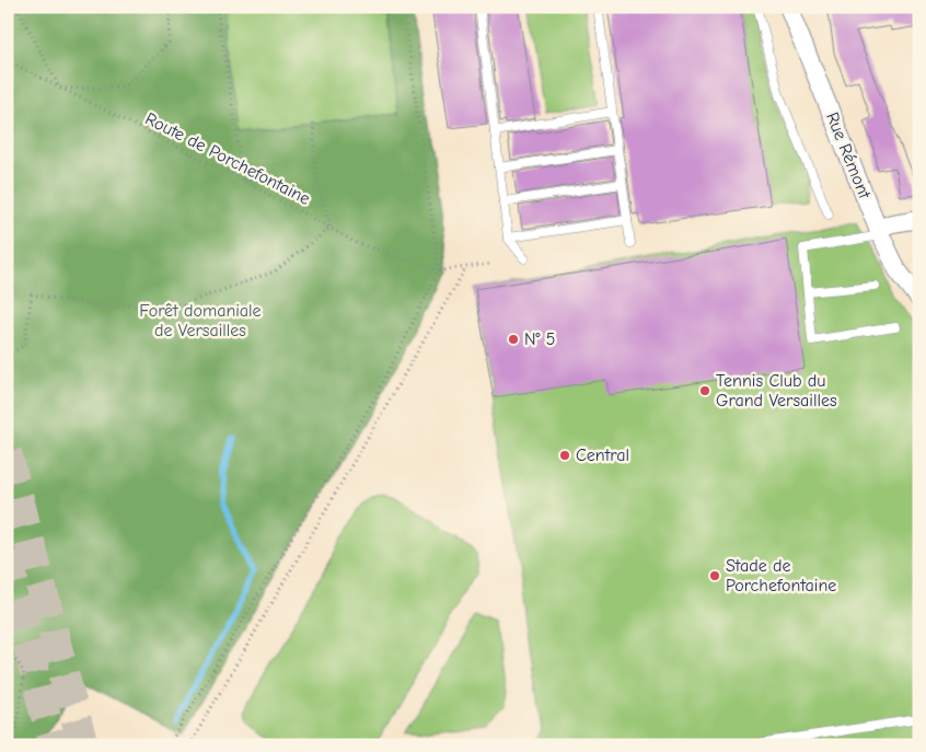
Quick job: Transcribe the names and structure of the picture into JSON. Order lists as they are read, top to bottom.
{
  "streets": {
    "street": ["Rue Rémont"],
    "path": ["Route de Porchefontaine"]
  },
  "parks": ["Forêt domaniale de Versailles"],
  "places": [
    "N° 5",
    "Tennis Club du Grand Versailles",
    "Central",
    "Stade de Porchefontaine"
  ]
}
